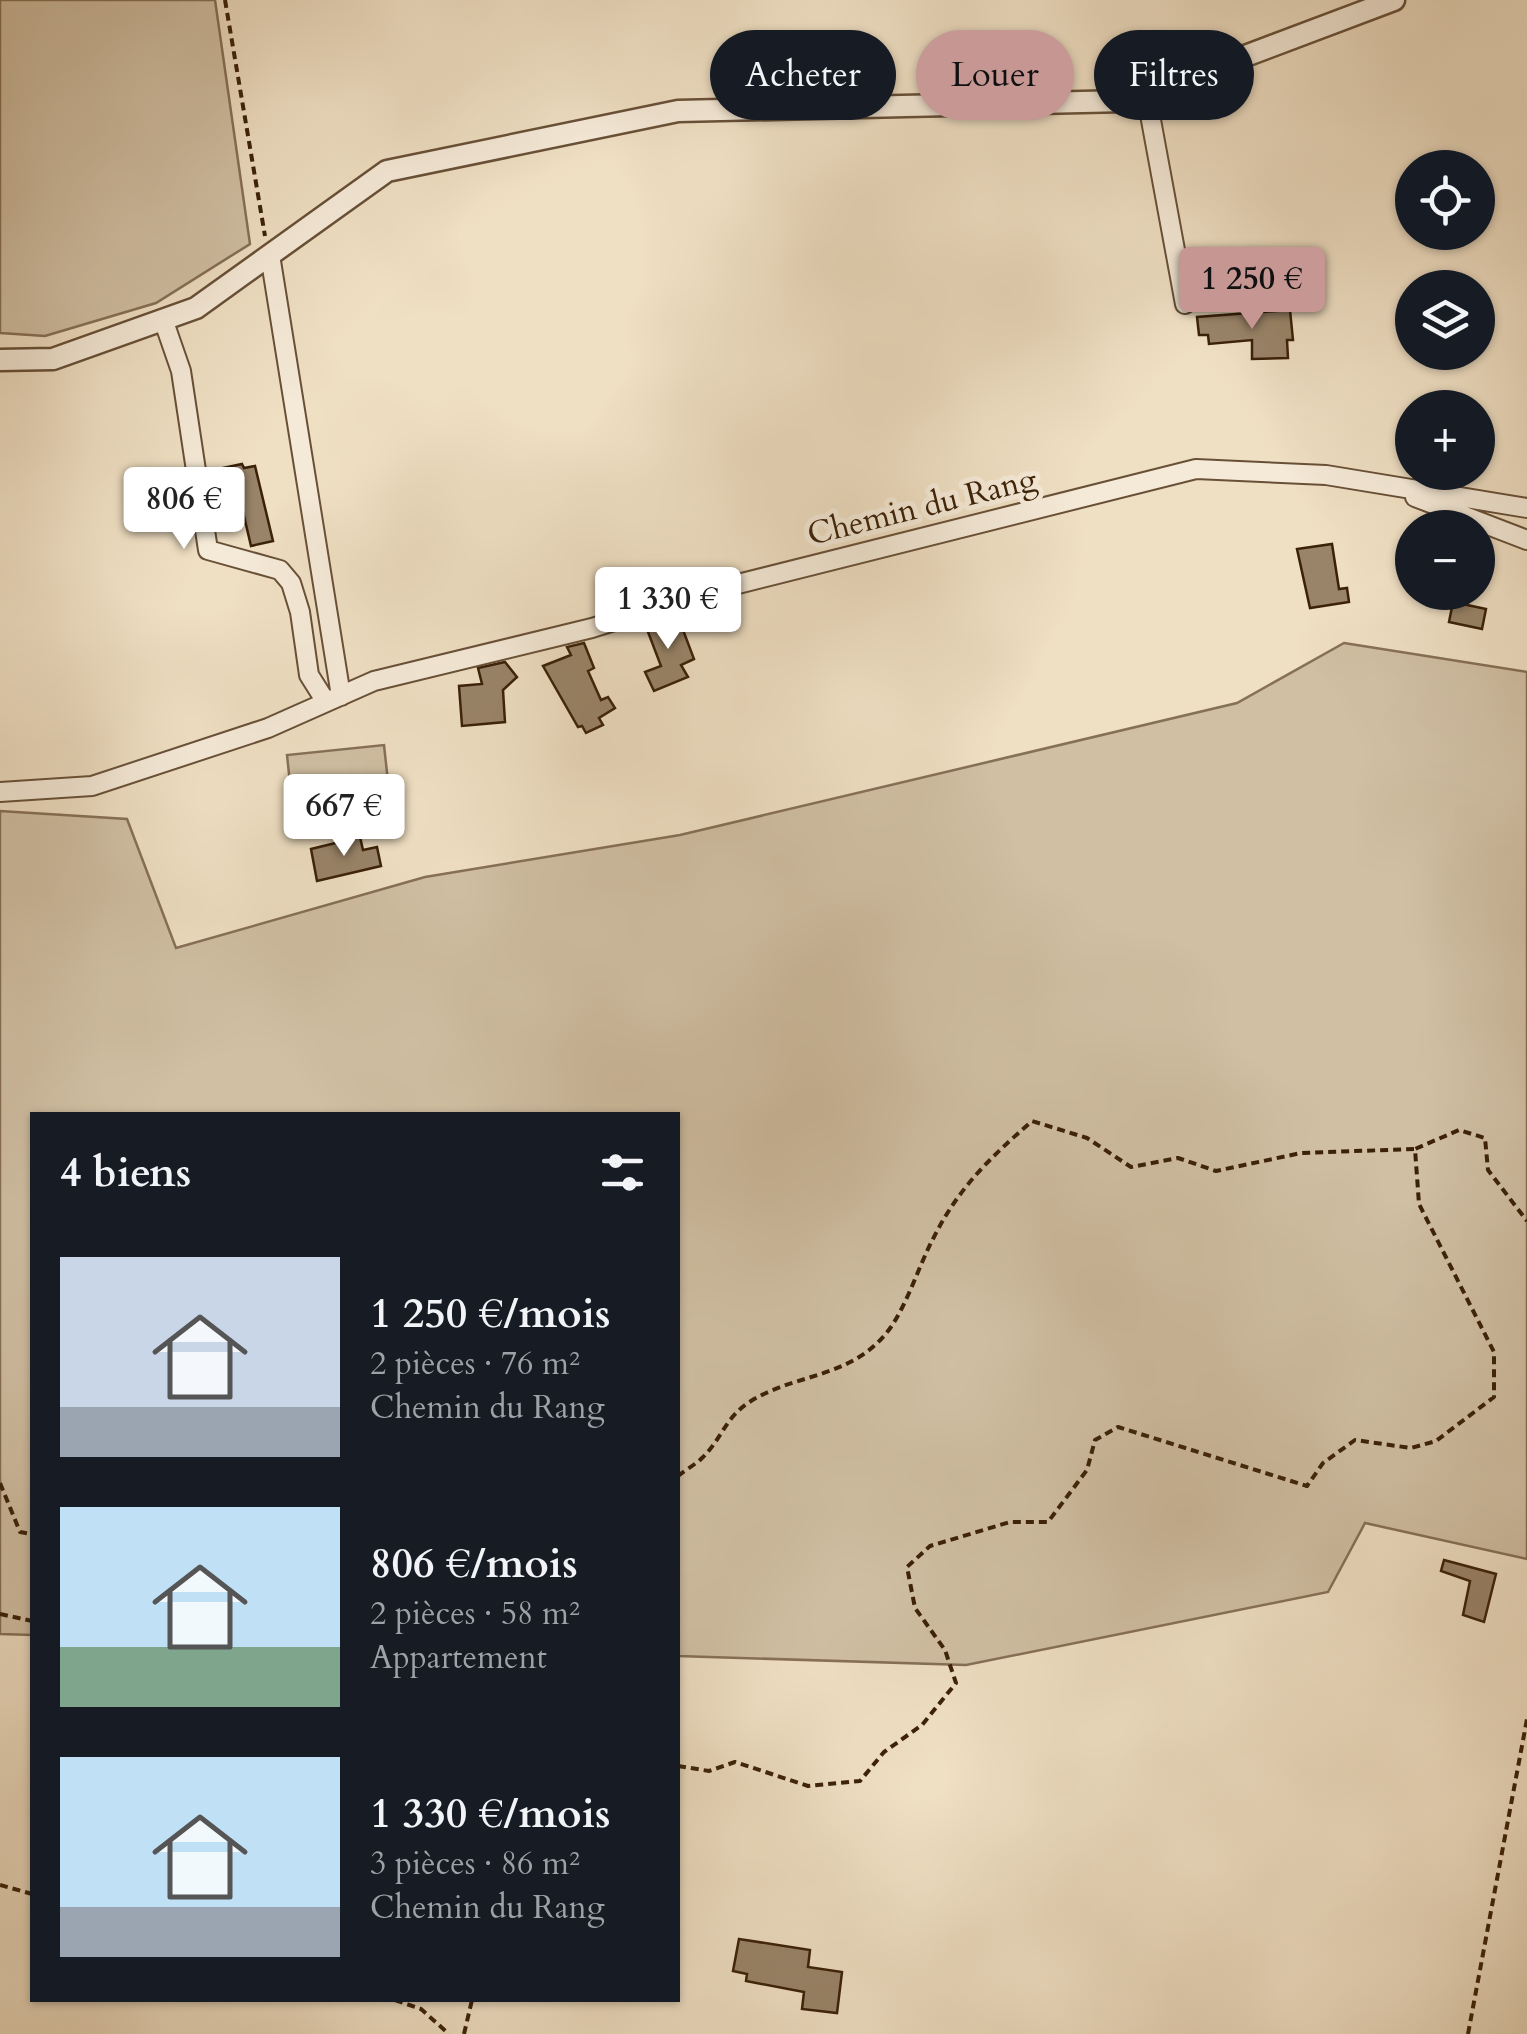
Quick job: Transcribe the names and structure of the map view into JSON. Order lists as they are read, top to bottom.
{
  "streets": {
    "street": ["Chemin du Rang"]
  },
  "page": {
    "chip": ["Acheter", "Louer", "Filtres"],
    "map_buttons": ["+", "−"],
    "price": [
      "1 250 €",
      "806 €",
      "1 330 €",
      "667 €"
    ],
    "heading": "4 biens",
    "list": [
      {
        "name": "1 250 €/mois",
        "note": "2 pièces · 76 m² · Chemin du Rang"
      },
      {
        "name": "806 €/mois",
        "note": "2 pièces · 58 m² · Appartement"
      },
      {
        "name": "1 330 €/mois",
        "note": "3 pièces · 86 m² · Chemin du Rang"
      }
    ]
  }
}
